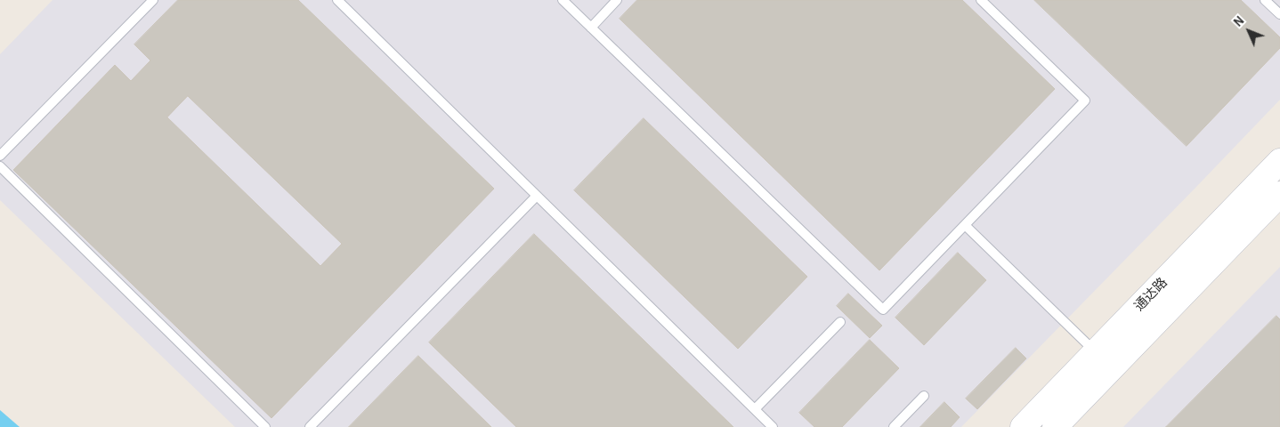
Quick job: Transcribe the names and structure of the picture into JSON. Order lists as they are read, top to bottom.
{
  "streets": {
    "street": ["通达路"]
  },
  "north": "top left"
}
